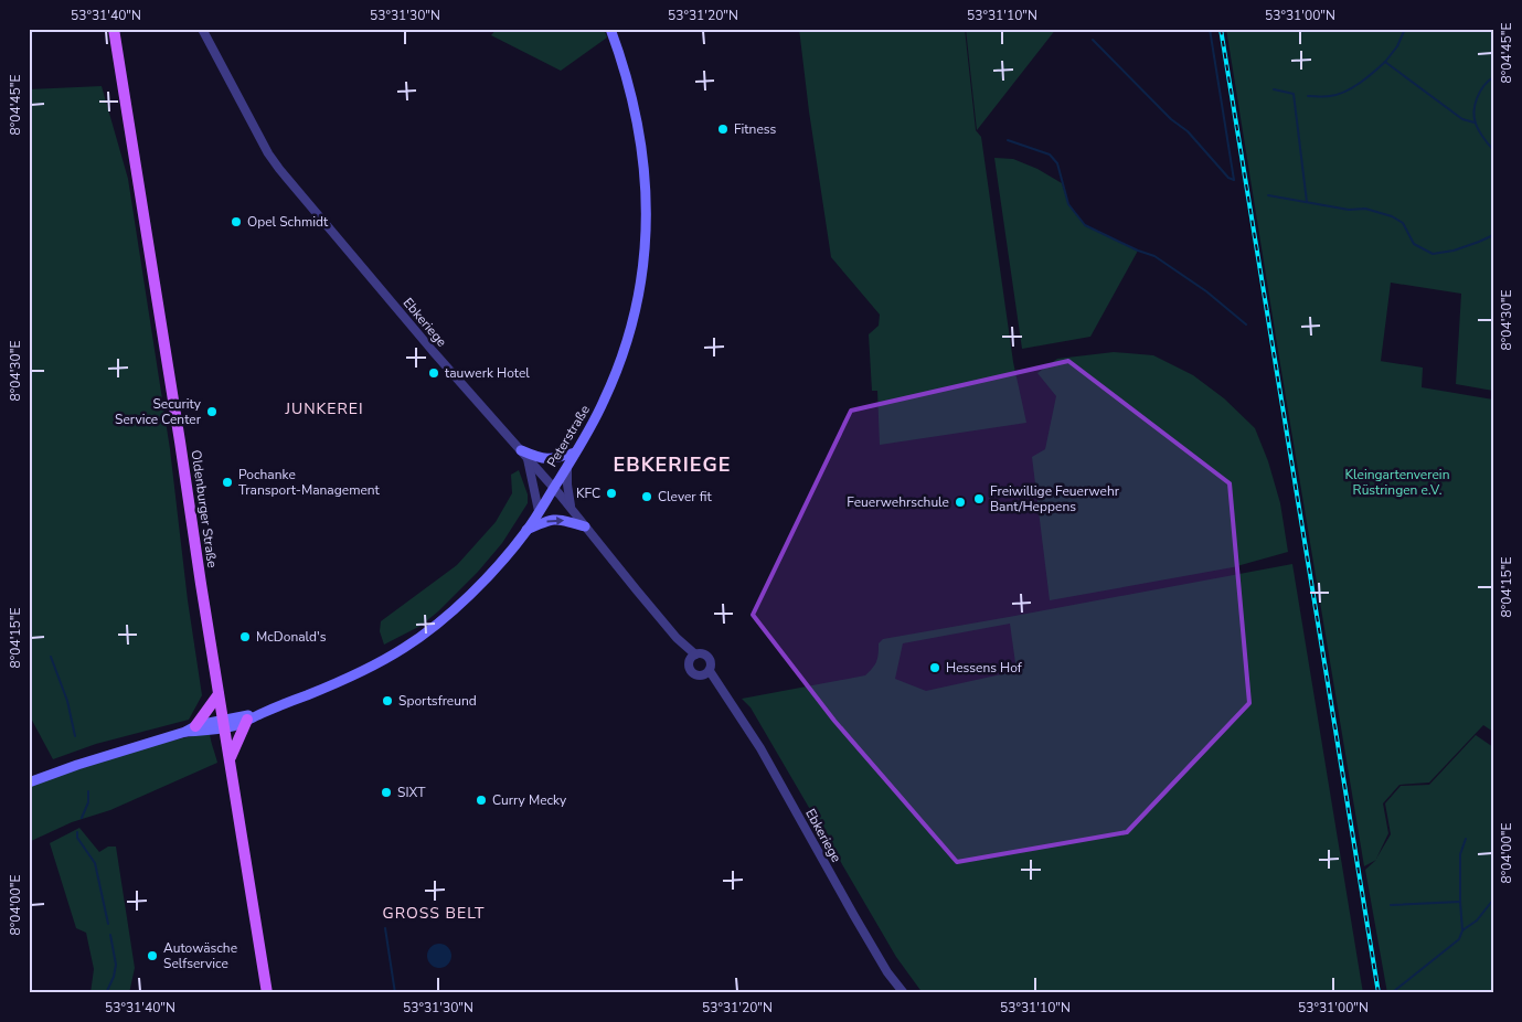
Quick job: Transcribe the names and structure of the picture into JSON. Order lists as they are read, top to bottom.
{
  "streets": {
    "main road": ["Peterstraße", "Oldenburger Straße"],
    "street": ["Ebkeriege"]
  },
  "crossings": [
    ["Ebkeriege", "Peterstraße"],
    ["Peterstraße", "Oldenburger Straße"]
  ],
  "districts": ["JUNKEREI", "EBKERIEGE", "GROSS BELT"],
  "parks": ["Kleingartenverein Rüstringen e.V."],
  "places": [
    "Fitness",
    "Opel Schmidt",
    "tauwerk Hotel",
    "Security Service Center",
    "Pochanke Transport-Management",
    "KFC",
    "Clever fit",
    "Freiwillige Feuerwehr Bant/Heppens",
    "Feuerwehrschule",
    "McDonald's",
    "Hessens Hof",
    "Sportsfreund",
    "SIXT",
    "Curry Mecky",
    "Autowäsche Selfservice"
  ],
  "coordinates": [
    "53°31'40\"N",
    "53°31'30\"N",
    "53°31'20\"N",
    "53°31'10\"N",
    "53°31'00\"N",
    "8°04'45\"E",
    "8°04'30\"E",
    "8°04'15\"E",
    "8°04'00\"E"
  ]
}
